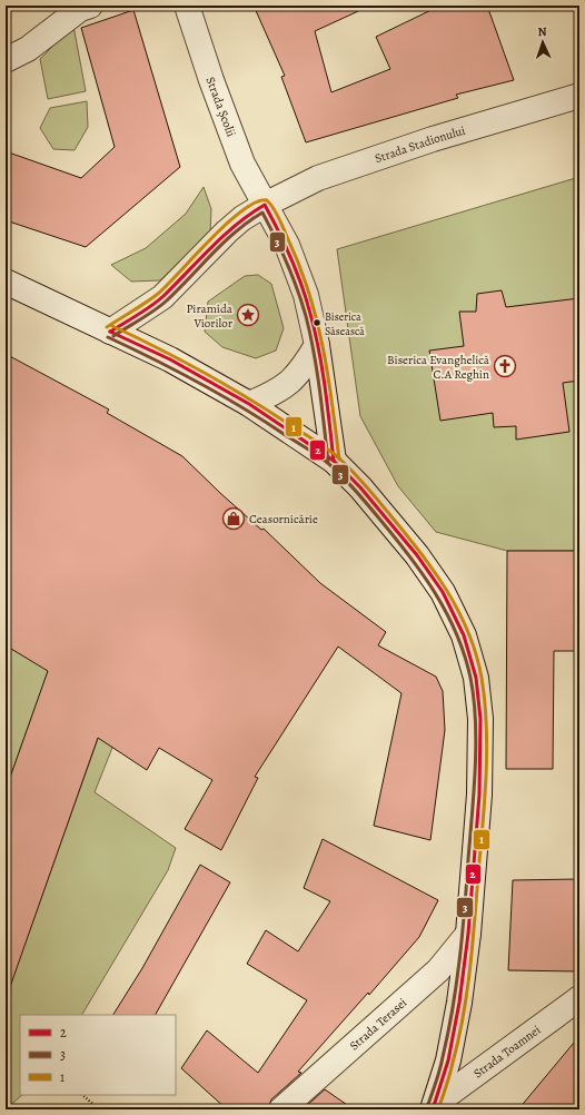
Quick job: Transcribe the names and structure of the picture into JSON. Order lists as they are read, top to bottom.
{
  "streets": {
    "street": [
      "Strada Școlii",
      "Strada Stadionului",
      "Strada Terasei",
      "Strada Toamnei"
    ]
  },
  "crossings": [
    ["Strada Școlii", "Strada Stadionului"]
  ],
  "places": {
    "place": ["Piramida Viorilor"],
    "other": ["Biserica Săsească"],
    "church": ["Biserica Evanghelică C.A Reghin"],
    "shop": ["Ceasornicărie"]
  },
  "lines": ["transit line 1", "transit line 2", "transit line 3"],
  "legend": ["2", "3", "1"],
  "north": "top"
}
